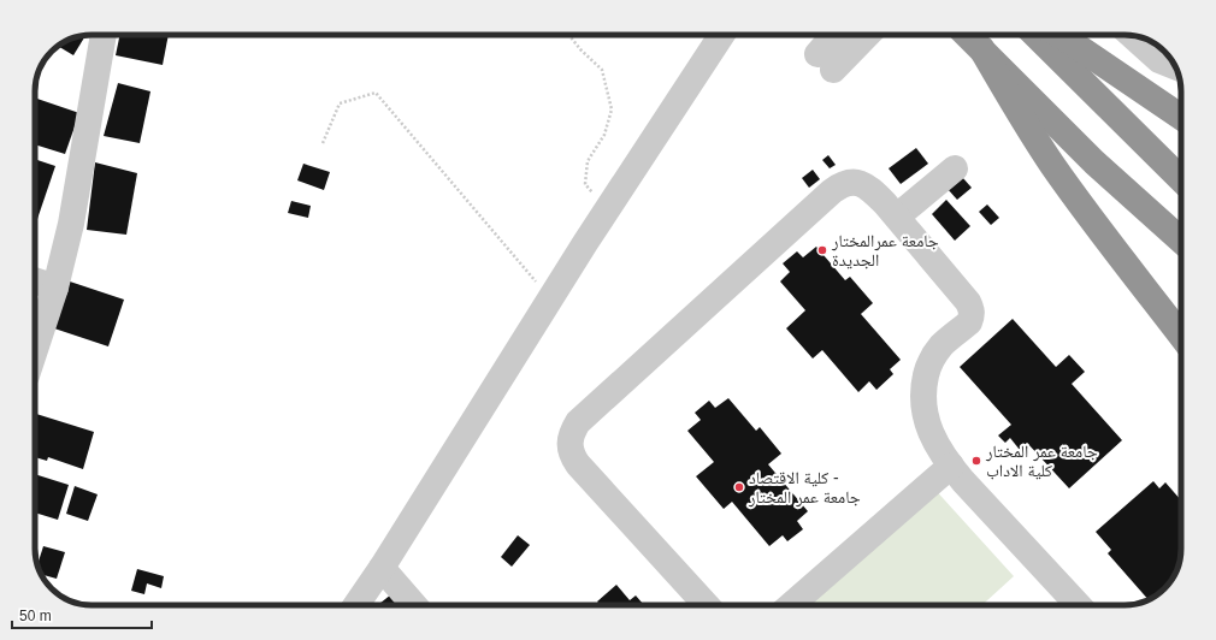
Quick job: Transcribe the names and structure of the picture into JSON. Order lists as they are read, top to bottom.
{
  "places": ["جامعة عمرالمختار الجديدة", "جامعة عمر المختار كلية الاداب", "كلية الاقتصاد - جامعة عمر المختار"],
  "scale_bar": "50 m"
}
